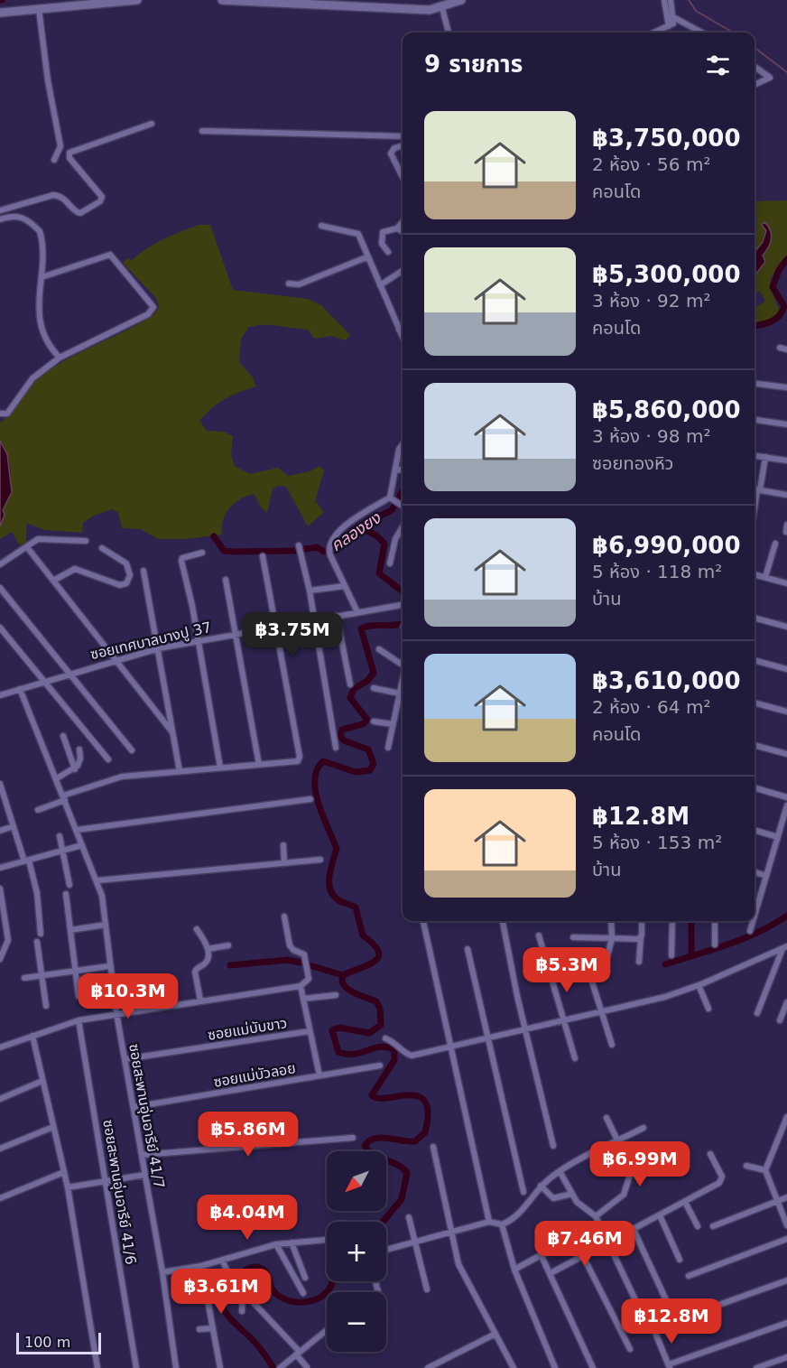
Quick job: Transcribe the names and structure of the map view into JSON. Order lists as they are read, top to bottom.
{
  "streets": {
    "street": [
      "ซอยเทศบาลบางปู 37",
      "ซอยแม่บับขาว",
      "ซอยแม่บัวลอย",
      "ซอยสะพานอุ่นอารีย์ 41/7",
      "ซอยสะพานอุ่นอารีย์ 41/6"
    ]
  },
  "crossings": [
    ["ซอยเทศบาลบางปู 37", "ซอยสะพานอุ่นอารีย์ 41/7"],
    ["ซอยแม่บับขาว", "ซอยสะพานอุ่นอารีย์ 41/7"],
    ["ซอยแม่บัวลอย", "ซอยสะพานอุ่นอารีย์ 41/7"]
  ],
  "water": ["คลองยง"],
  "scale_bar": "100 m",
  "north": "bottom left",
  "page": {
    "heading": "9 รายการ",
    "list": [
      {
        "name": "฿3,750,000",
        "note": "2 ห้อง · 56 m² · คอนโด"
      },
      {
        "name": "฿5,300,000",
        "note": "3 ห้อง · 92 m² · คอนโด"
      },
      {
        "name": "฿5,860,000",
        "note": "3 ห้อง · 98 m² · ซอยทองหิว"
      },
      {
        "name": "฿6,990,000",
        "note": "5 ห้อง · 118 m² · บ้าน"
      },
      {
        "name": "฿3,610,000",
        "note": "2 ห้อง · 64 m² · คอนโด"
      },
      {
        "name": "฿12.8M",
        "note": "5 ห้อง · 153 m² · บ้าน"
      }
    ],
    "price": [
      "฿3.75M",
      "฿5.3M",
      "฿10.3M",
      "฿5.86M",
      "฿6.99M",
      "฿4.04M",
      "฿7.46M",
      "฿3.61M",
      "฿12.8M"
    ],
    "map_buttons": ["+", "−"],
    "scale": "100 m"
  }
}
